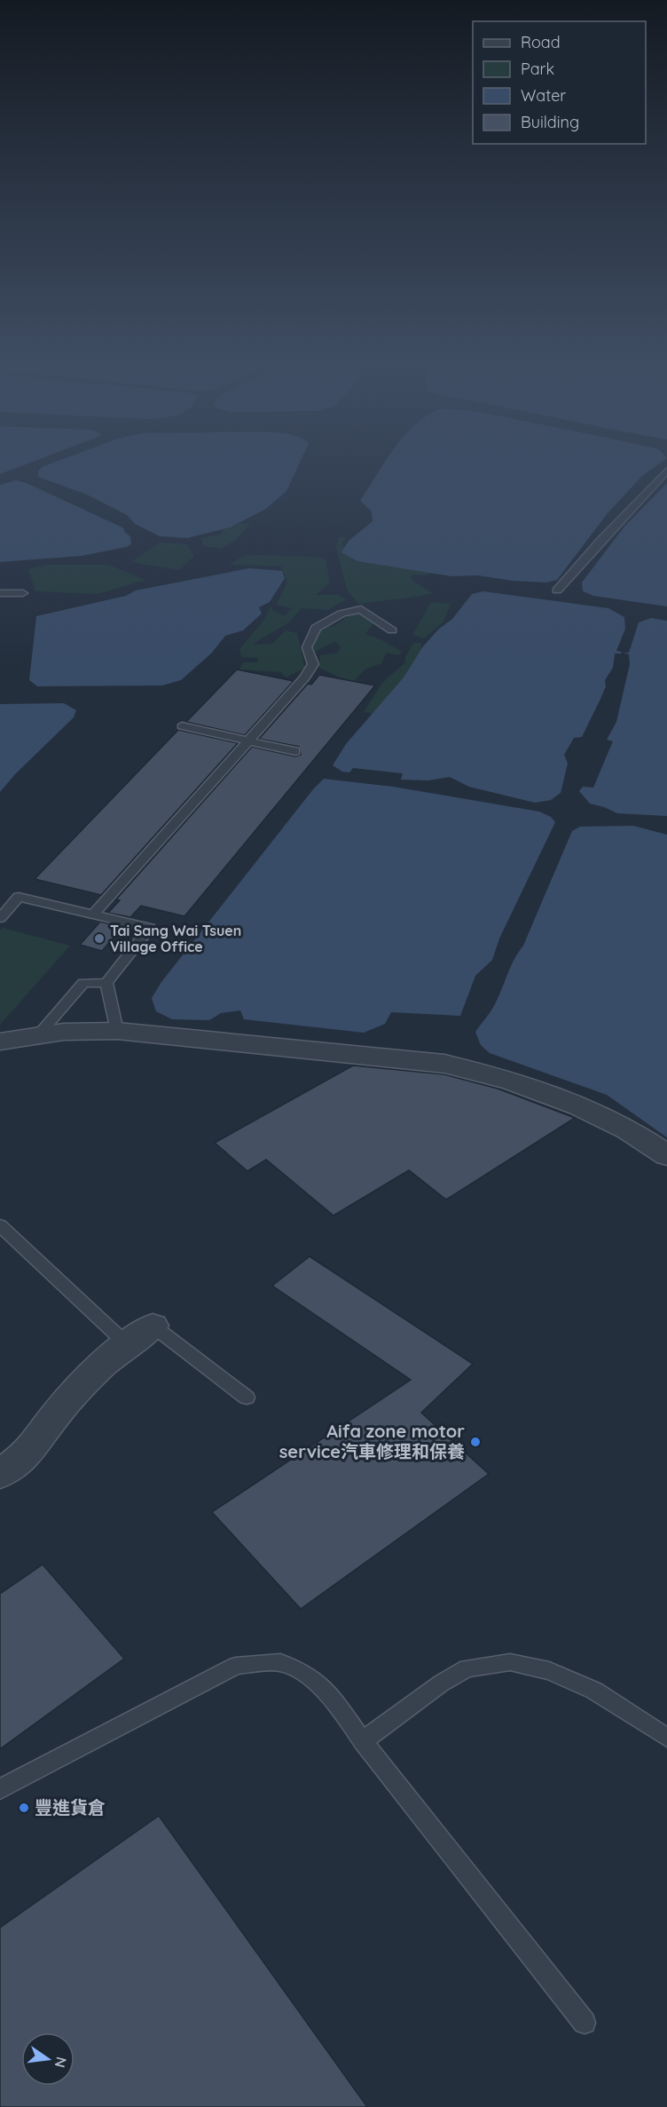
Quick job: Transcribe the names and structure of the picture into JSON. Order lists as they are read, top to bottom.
{
  "places": ["Tai Sang Wai Tsuen Village Office", "Aifa zone motor service汽車修理和保養", "豐進貨倉"],
  "legend": [
    "Road",
    "Park",
    "Water",
    "Building"
  ],
  "north": "right"
}
